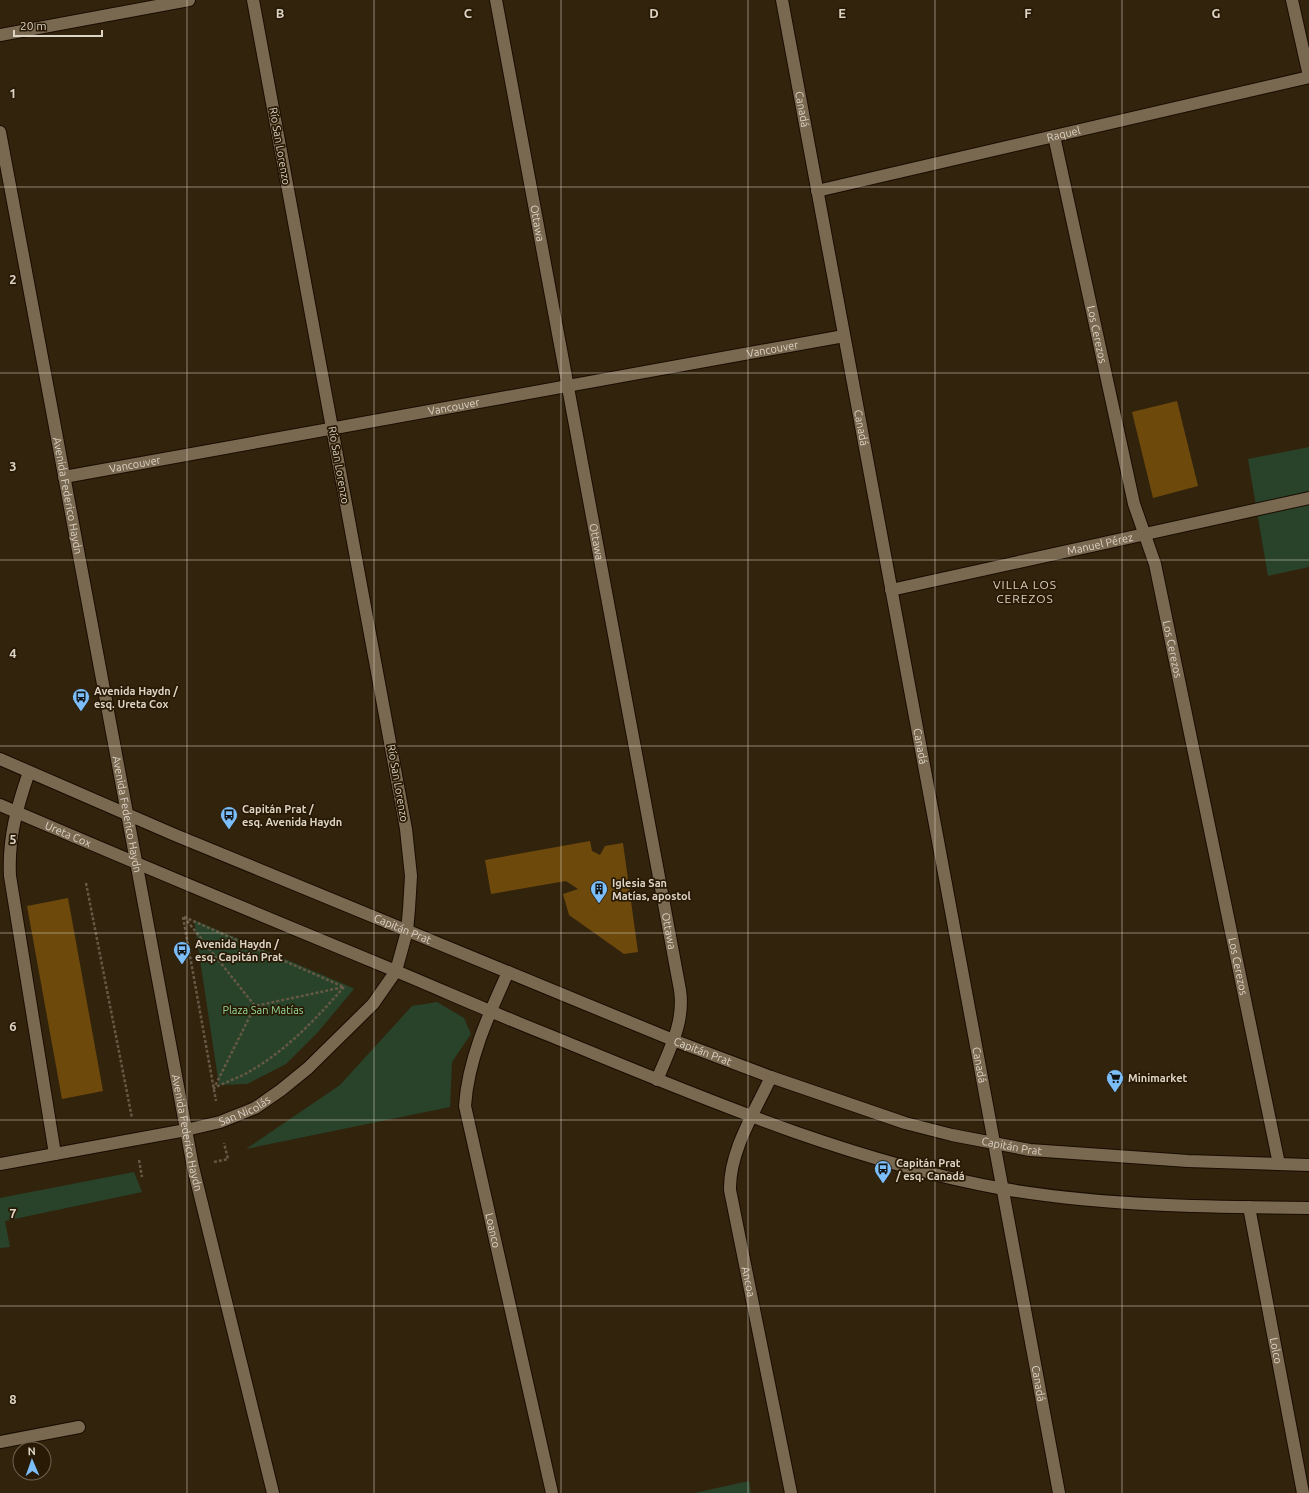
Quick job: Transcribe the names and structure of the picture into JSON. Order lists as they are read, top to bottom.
{
  "streets": {
    "street": [
      "Canadá",
      "Raquel",
      "Río San Lorenzo",
      "Ottawa",
      "Los Cerezos",
      "Vancouver",
      "Avenida Federico Haydn",
      "Manuel Pérez",
      "Ureta Cox",
      "Capitán Prat",
      "San Nicolás",
      "Loanco",
      "Ancoa",
      "Lolco"
    ]
  },
  "crossings": [
    ["Canadá", "Raquel"],
    ["Canadá", "Vancouver"],
    ["Canadá", "Manuel Pérez"],
    ["Canadá", "Capitán Prat"],
    ["Raquel", "Los Cerezos"],
    ["Río San Lorenzo", "Vancouver"],
    ["Río San Lorenzo", "Capitán Prat"],
    ["Río San Lorenzo", "San Nicolás"],
    ["Ottawa", "Vancouver"],
    ["Ottawa", "Capitán Prat"],
    ["Los Cerezos", "Manuel Pérez"],
    ["Los Cerezos", "Capitán Prat"],
    ["Vancouver", "Avenida Federico Haydn"],
    ["Avenida Federico Haydn", "Ureta Cox"],
    ["Avenida Federico Haydn", "Capitán Prat"],
    ["Avenida Federico Haydn", "San Nicolás"],
    ["Capitán Prat", "San Nicolás"],
    ["Capitán Prat", "Loanco"],
    ["Capitán Prat", "Ancoa"]
  ],
  "districts": ["VILLA LOS CEREZOS"],
  "parks": ["Plaza San Matías"],
  "places": {
    "bus stop": [
      "Avenida Haydn / esq. Ureta Cox",
      "Capitán Prat / esq. Avenida Haydn",
      "Avenida Haydn / esq. Capitán Prat",
      "Capitán Prat / esq. Canadá"
    ],
    "building": ["Iglesia San Matías, apostol"],
    "supermarket": ["Minimarket"]
  },
  "scale_bar": "20 m",
  "north": "top",
  "grid": {
    "columns": [
      "B",
      "C",
      "D",
      "E",
      "F",
      "G"
    ],
    "rows": [
      "1",
      "2",
      "3",
      "4",
      "5",
      "6",
      "7",
      "8"
    ]
  }
}
